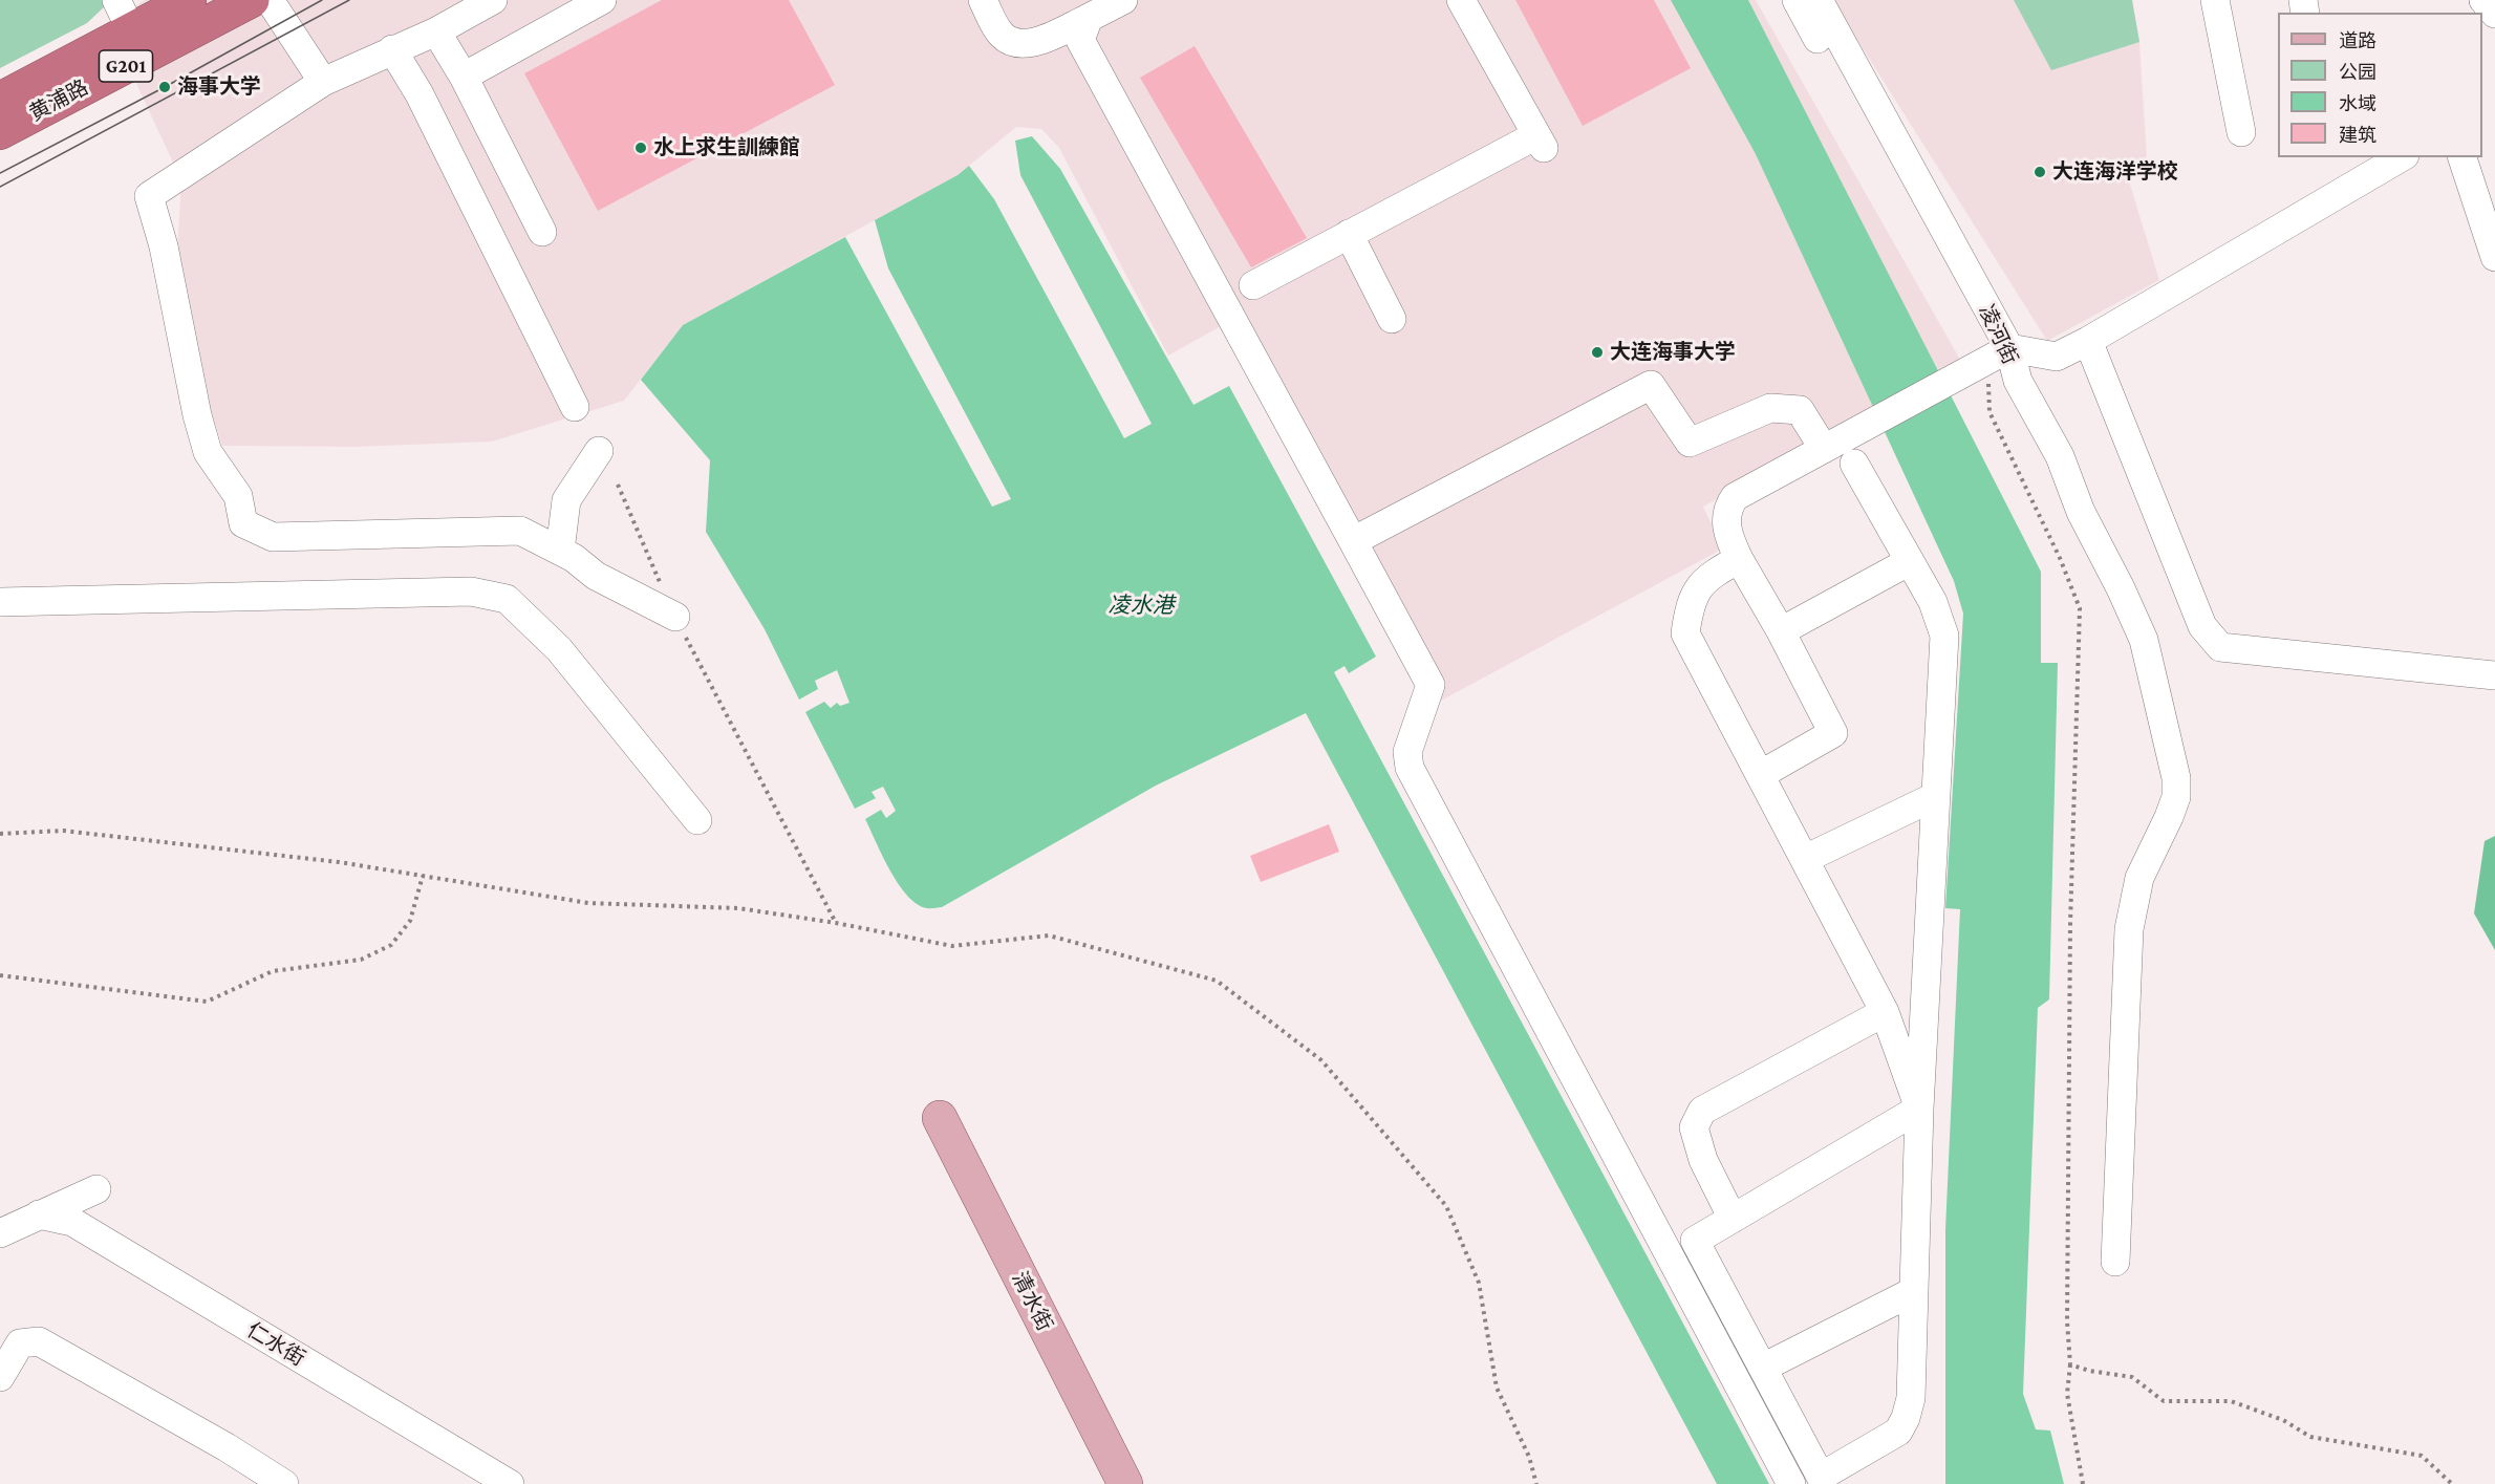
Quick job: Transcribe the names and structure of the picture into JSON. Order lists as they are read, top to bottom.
{
  "streets": {
    "highway": ["G201", "黄浦路"],
    "main road": ["清水街"],
    "street": ["凌河街", "仁水街"]
  },
  "water": ["凌水港"],
  "places": [
    "海事大学",
    "水上求生訓練館",
    "大连海洋学校",
    "大连海事大学"
  ],
  "legend": [
    "道路",
    "公园",
    "水域",
    "建筑"
  ]
}
